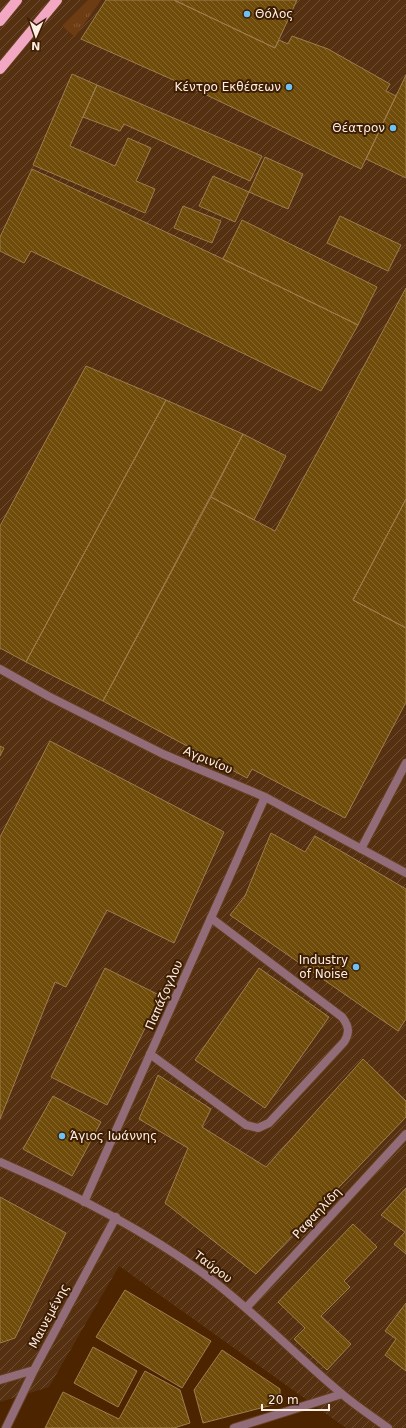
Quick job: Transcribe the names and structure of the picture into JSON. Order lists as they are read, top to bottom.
{
  "streets": {
    "street": [
      "Αγρινίου",
      "Παπάζογλου",
      "Ραφαηλίδη",
      "Ταύρου",
      "Μαινεμένης"
    ]
  },
  "crossings": [
    ["Αγρινίου", "Παπάζογλου"],
    ["Παπάζογλου", "Ταύρου"],
    ["Ραφαηλίδη", "Ταύρου"],
    ["Ταύρου", "Μαινεμένης"]
  ],
  "places": [
    "Θόλος",
    "Κέντρο Εκθέσεων",
    "Θέατρον",
    "Industry of Noise",
    "Άγιος Ιωάννης"
  ],
  "scale_bar": "20 m",
  "north": "bottom"
}
